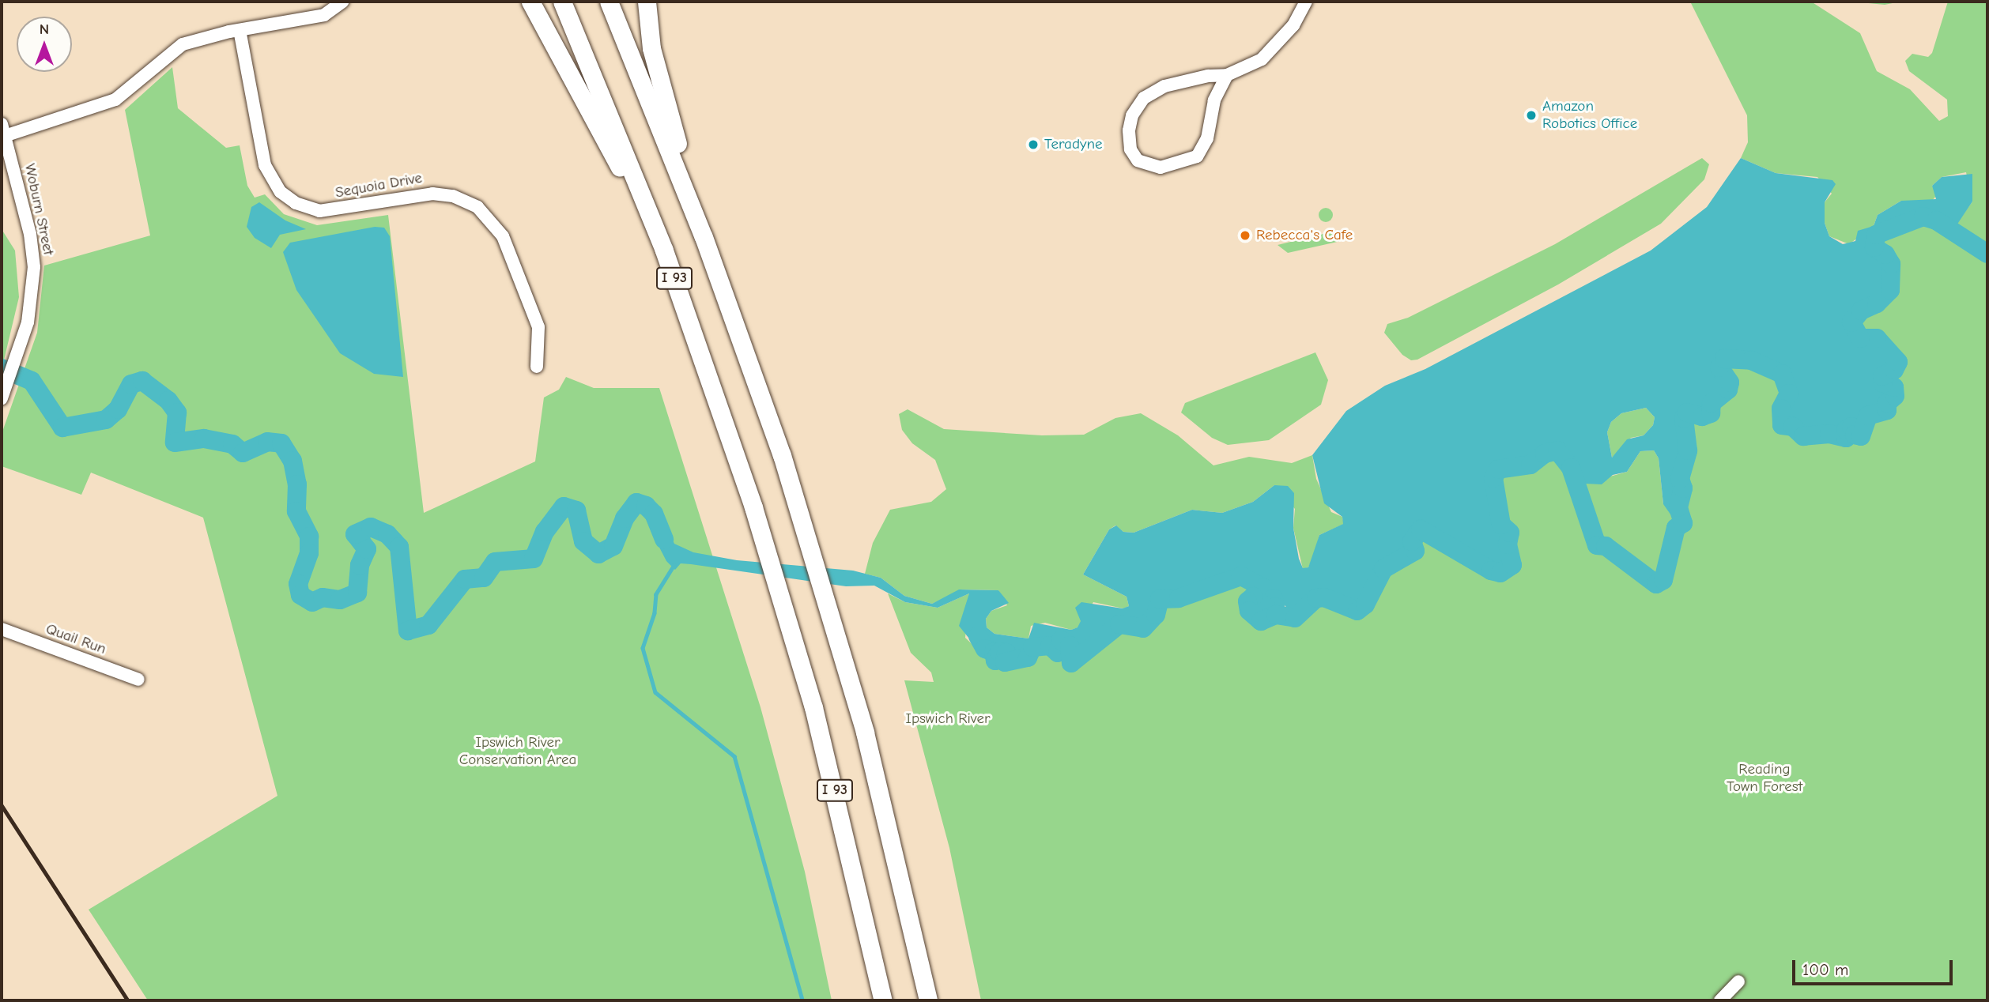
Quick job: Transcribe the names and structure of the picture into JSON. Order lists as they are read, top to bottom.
{
  "streets": {
    "highway": ["I 93"],
    "street": ["Sequoia Drive", "Woburn Street", "Quail Run"]
  },
  "parks": ["Ipswich River", "Ipswich River Conservation Area", "Reading Town Forest"],
  "places": ["Amazon Robotics Office", "Teradyne", "Rebecca's Cafe"],
  "scale_bar": "100 m",
  "north": "top"
}
